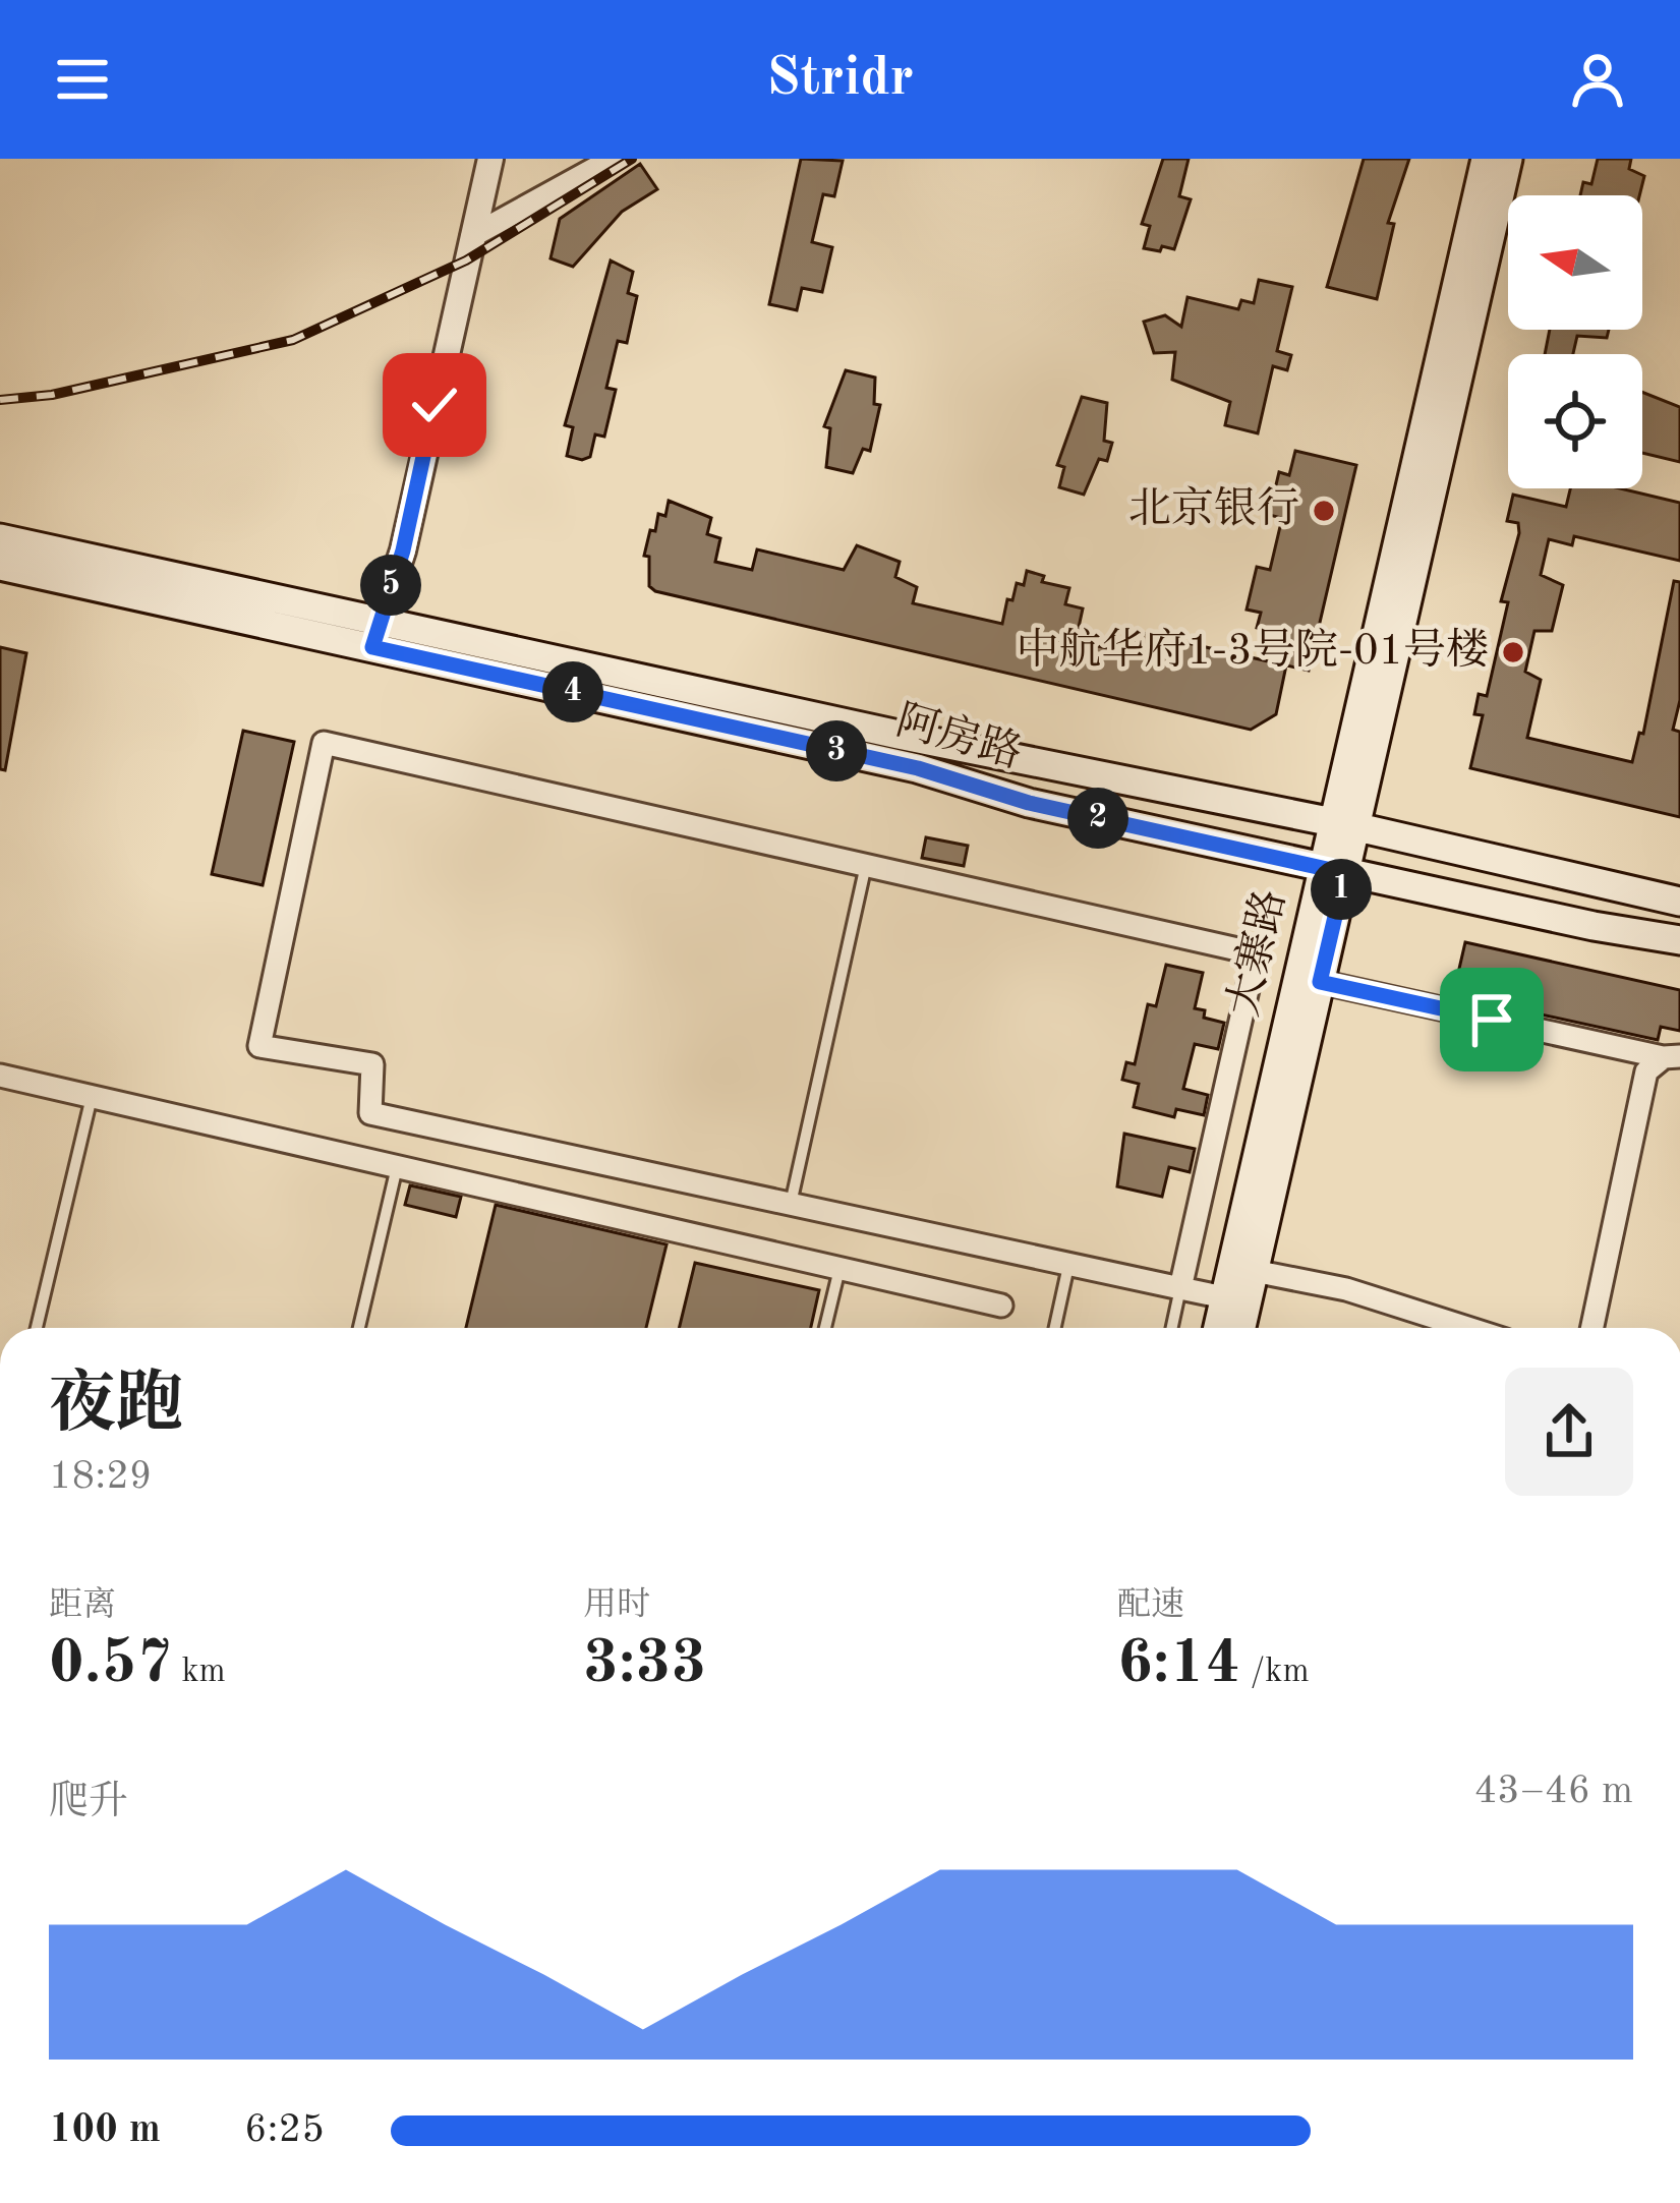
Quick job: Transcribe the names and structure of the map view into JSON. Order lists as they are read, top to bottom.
{
  "streets": {
    "main road": ["阿房路", "大寨路"]
  },
  "crossings": [
    ["阿房路", "大寨路"]
  ],
  "places": ["北京银行", "中航华府1-3号院-01号楼"],
  "north": "left",
  "page": {
    "header": "Stridr",
    "pins": [
      "5",
      "4",
      "3",
      "2",
      "1"
    ],
    "heading": ["夜跑", "18:29"],
    "stats": [
      ["距离", "0.57 km"],
      ["用时", "3:33"],
      ["配速", "6:14 /km"]
    ],
    "chart": ["爬升", "43–46 m"],
    "list": [
      {
        "name": "100 m",
        "note": "6:25"
      }
    ]
  }
}
